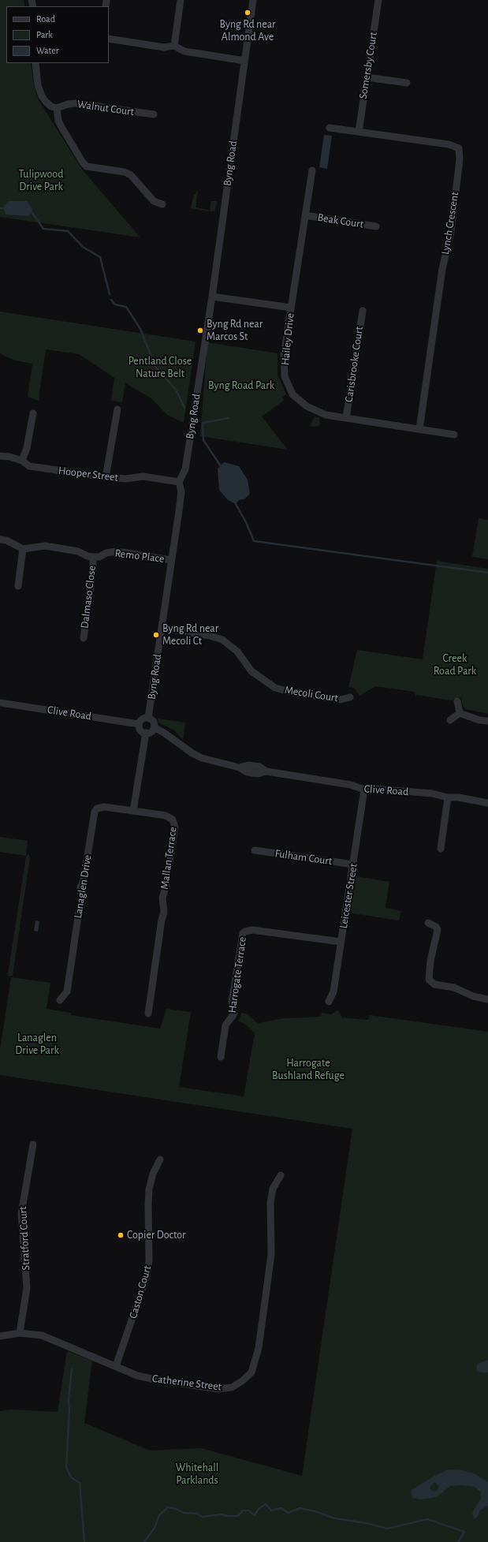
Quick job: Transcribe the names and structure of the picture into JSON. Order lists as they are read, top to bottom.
{
  "streets": {
    "street": [
      "Somersby Court",
      "Walnut Court",
      "Byng Road",
      "Beak Court",
      "Lynch Crescent",
      "Hailey Drive",
      "Carisbrooke Court",
      "Hooper Street",
      "Remo Place",
      "Dalmaso Close",
      "Mecoli Court",
      "Clive Road",
      "Fulham Court",
      "Mallan Terrace",
      "Lanaglen Drive",
      "Leicester Street",
      "Harrogate Terrace",
      "Stratford Court",
      "Caston Court",
      "Catherine Street"
    ]
  },
  "crossings": [
    ["Somersby Court", "Lynch Crescent"],
    ["Byng Road", "Hooper Street"],
    ["Byng Road", "Remo Place"],
    ["Byng Road", "Mecoli Court"],
    ["Byng Road", "Clive Road"],
    ["Beak Court", "Hailey Drive"],
    ["Lynch Crescent", "Hailey Drive"],
    ["Hailey Drive", "Carisbrooke Court"],
    ["Remo Place", "Dalmaso Close"],
    ["Clive Road", "Leicester Street"],
    ["Fulham Court", "Leicester Street"],
    ["Mallan Terrace", "Lanaglen Drive"],
    ["Leicester Street", "Harrogate Terrace"],
    ["Stratford Court", "Catherine Street"],
    ["Caston Court", "Catherine Street"]
  ],
  "parks": [
    "Tulipwood Drive Park",
    "Pentland Close Nature Belt",
    "Byng Road Park",
    "Creek Road Park",
    "Lanaglen Drive Park",
    "Harrogate Bushland Refuge",
    "Whitehall Parklands"
  ],
  "places": [
    "Byng Rd near Almond Ave",
    "Byng Rd near Marcos St",
    "Byng Rd near Mecoli Ct",
    "Copier Doctor"
  ],
  "legend": ["Road", "Park", "Water"]
}
